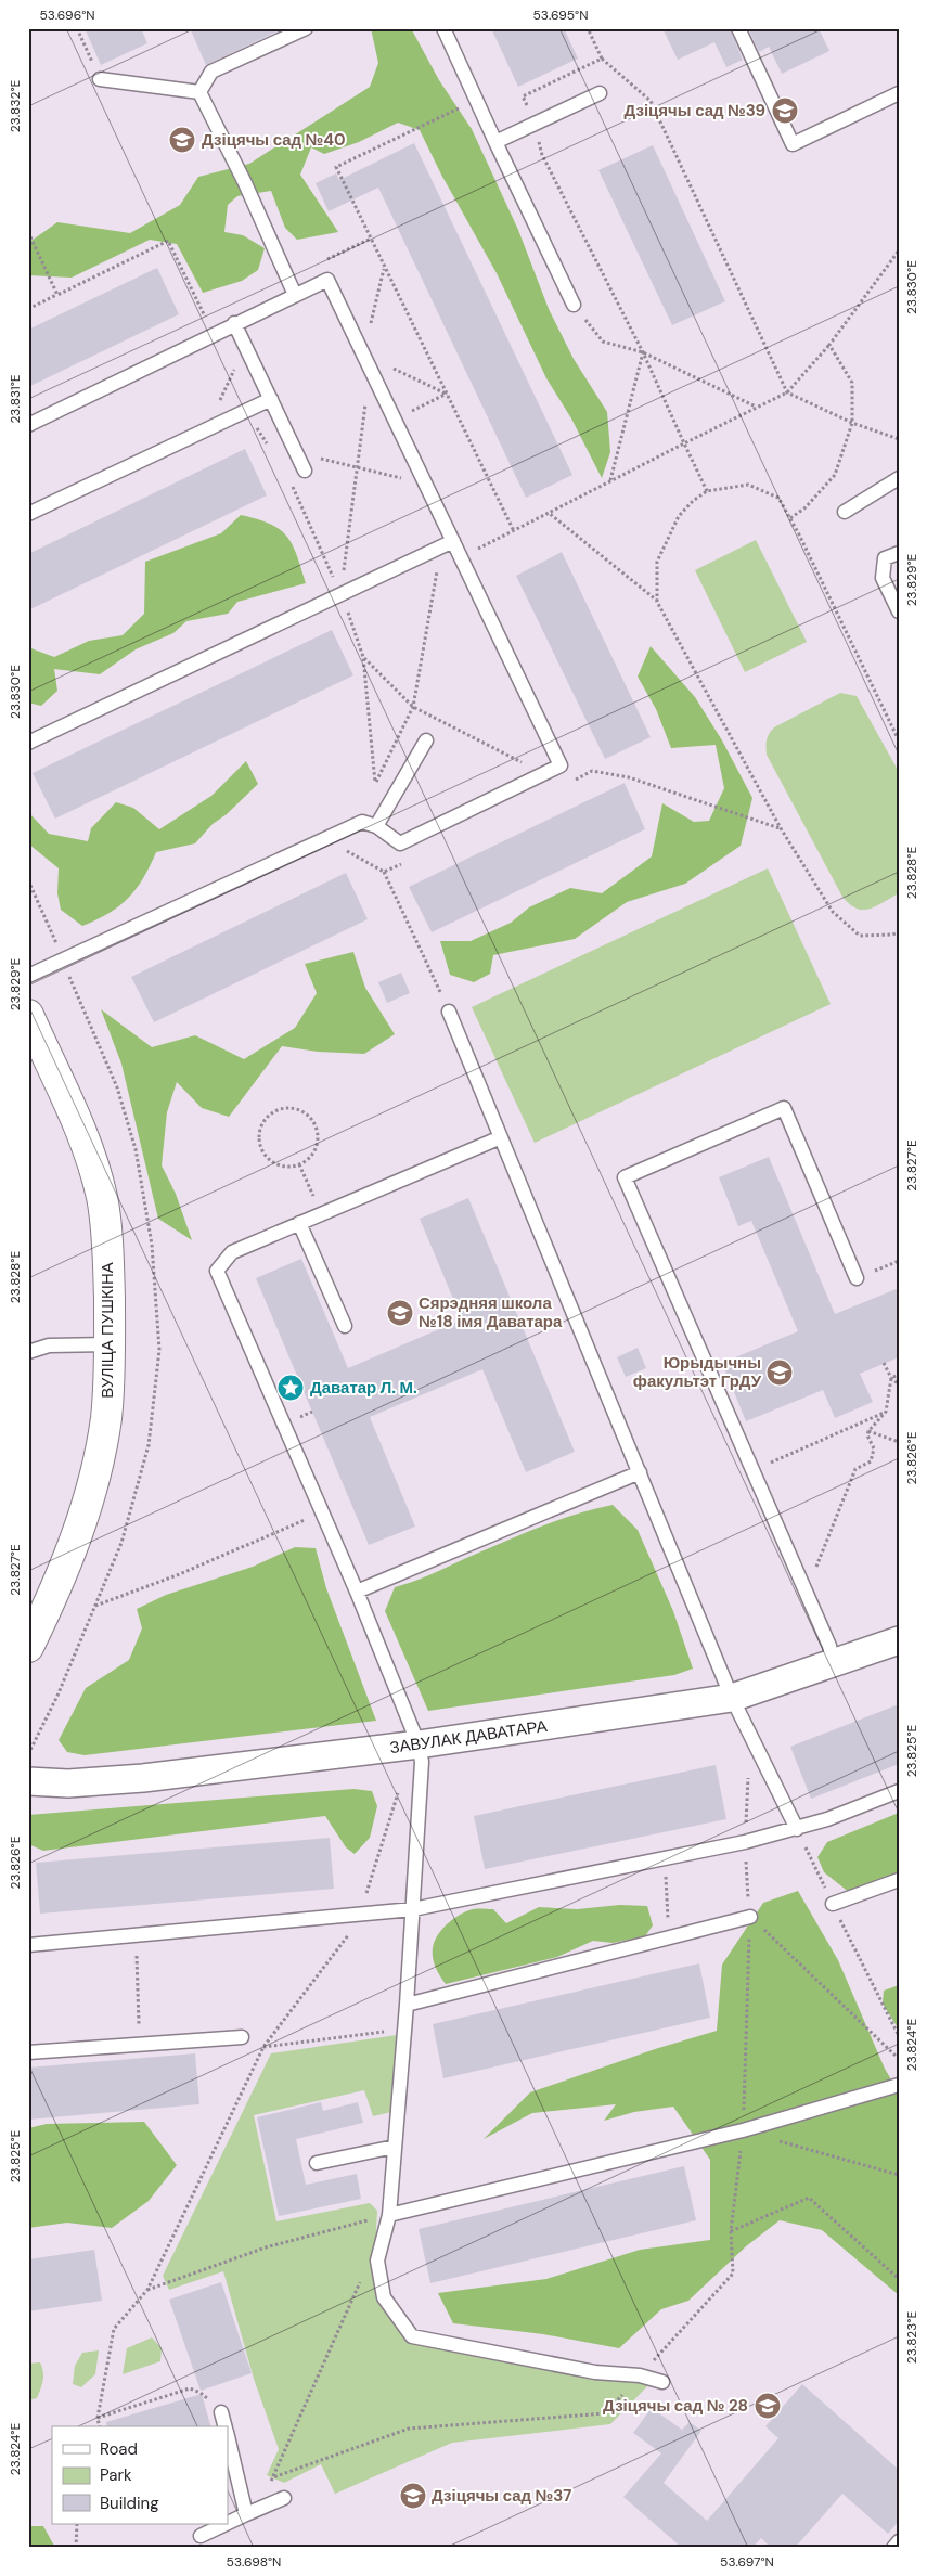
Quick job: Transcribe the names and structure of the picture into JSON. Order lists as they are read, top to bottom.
{
  "streets": {
    "street": ["ВУЛІЦА ПУШКІНА", "ЗАВУЛАК ДАВАТАРА"]
  },
  "places": {
    "school or university": [
      "Дзіцячы сад №39",
      "Дзіцячы сад №40",
      "Сярэдняя школа №18 імя Даватара",
      "Юрыдычны факультэт ГрДУ",
      "Дзіцячы сад № 28",
      "Дзіцячы сад №37"
    ],
    "place": ["Даватар Л. М."]
  },
  "legend": ["Road", "Park", "Building"],
  "coordinates": [
    "53.696°N",
    "53.695°N",
    "23.832°E",
    "23.830°E",
    "23.831°E",
    "23.829°E",
    "23.828°E",
    "23.827°E",
    "23.826°E",
    "23.825°E",
    "23.824°E",
    "23.823°E",
    "53.698°N",
    "53.697°N"
  ]
}
